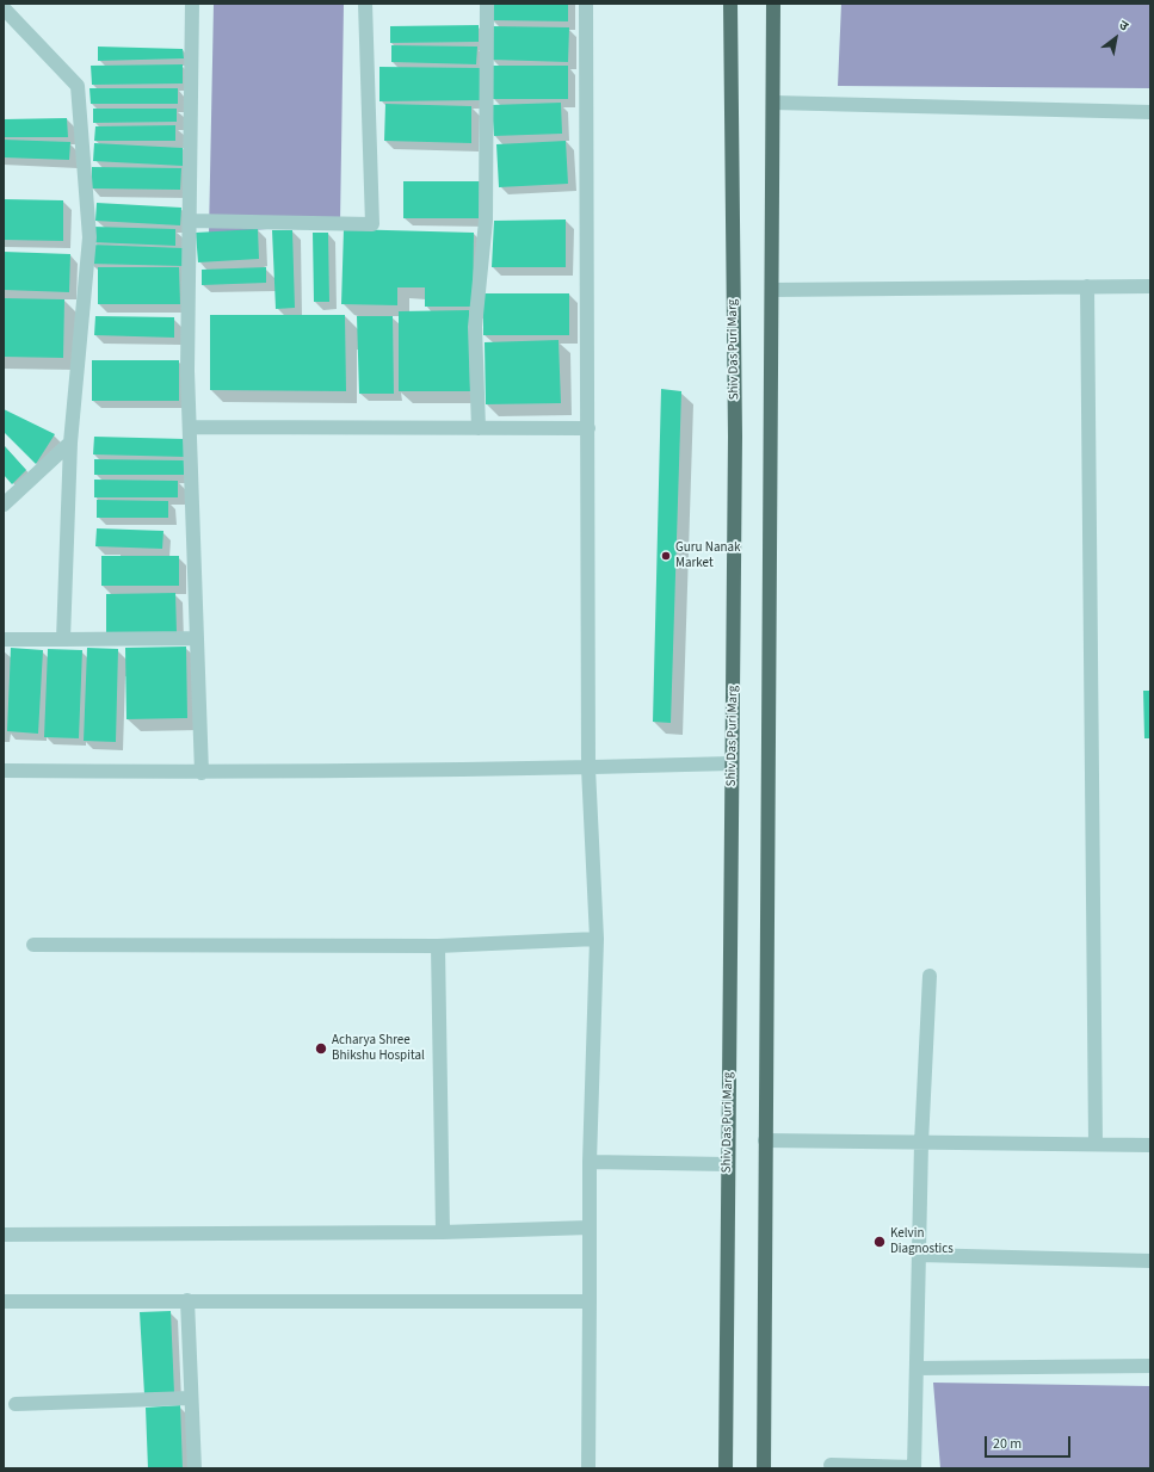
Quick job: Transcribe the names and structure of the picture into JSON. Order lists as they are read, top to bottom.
{
  "streets": {
    "main road": ["Shiv Das Puri Marg"]
  },
  "places": ["Guru Nanak Market", "Acharya Shree Bhikshu Hospital", "Kelvin Diagnostics"],
  "scale_bar": "20 m",
  "north": "top right"
}
